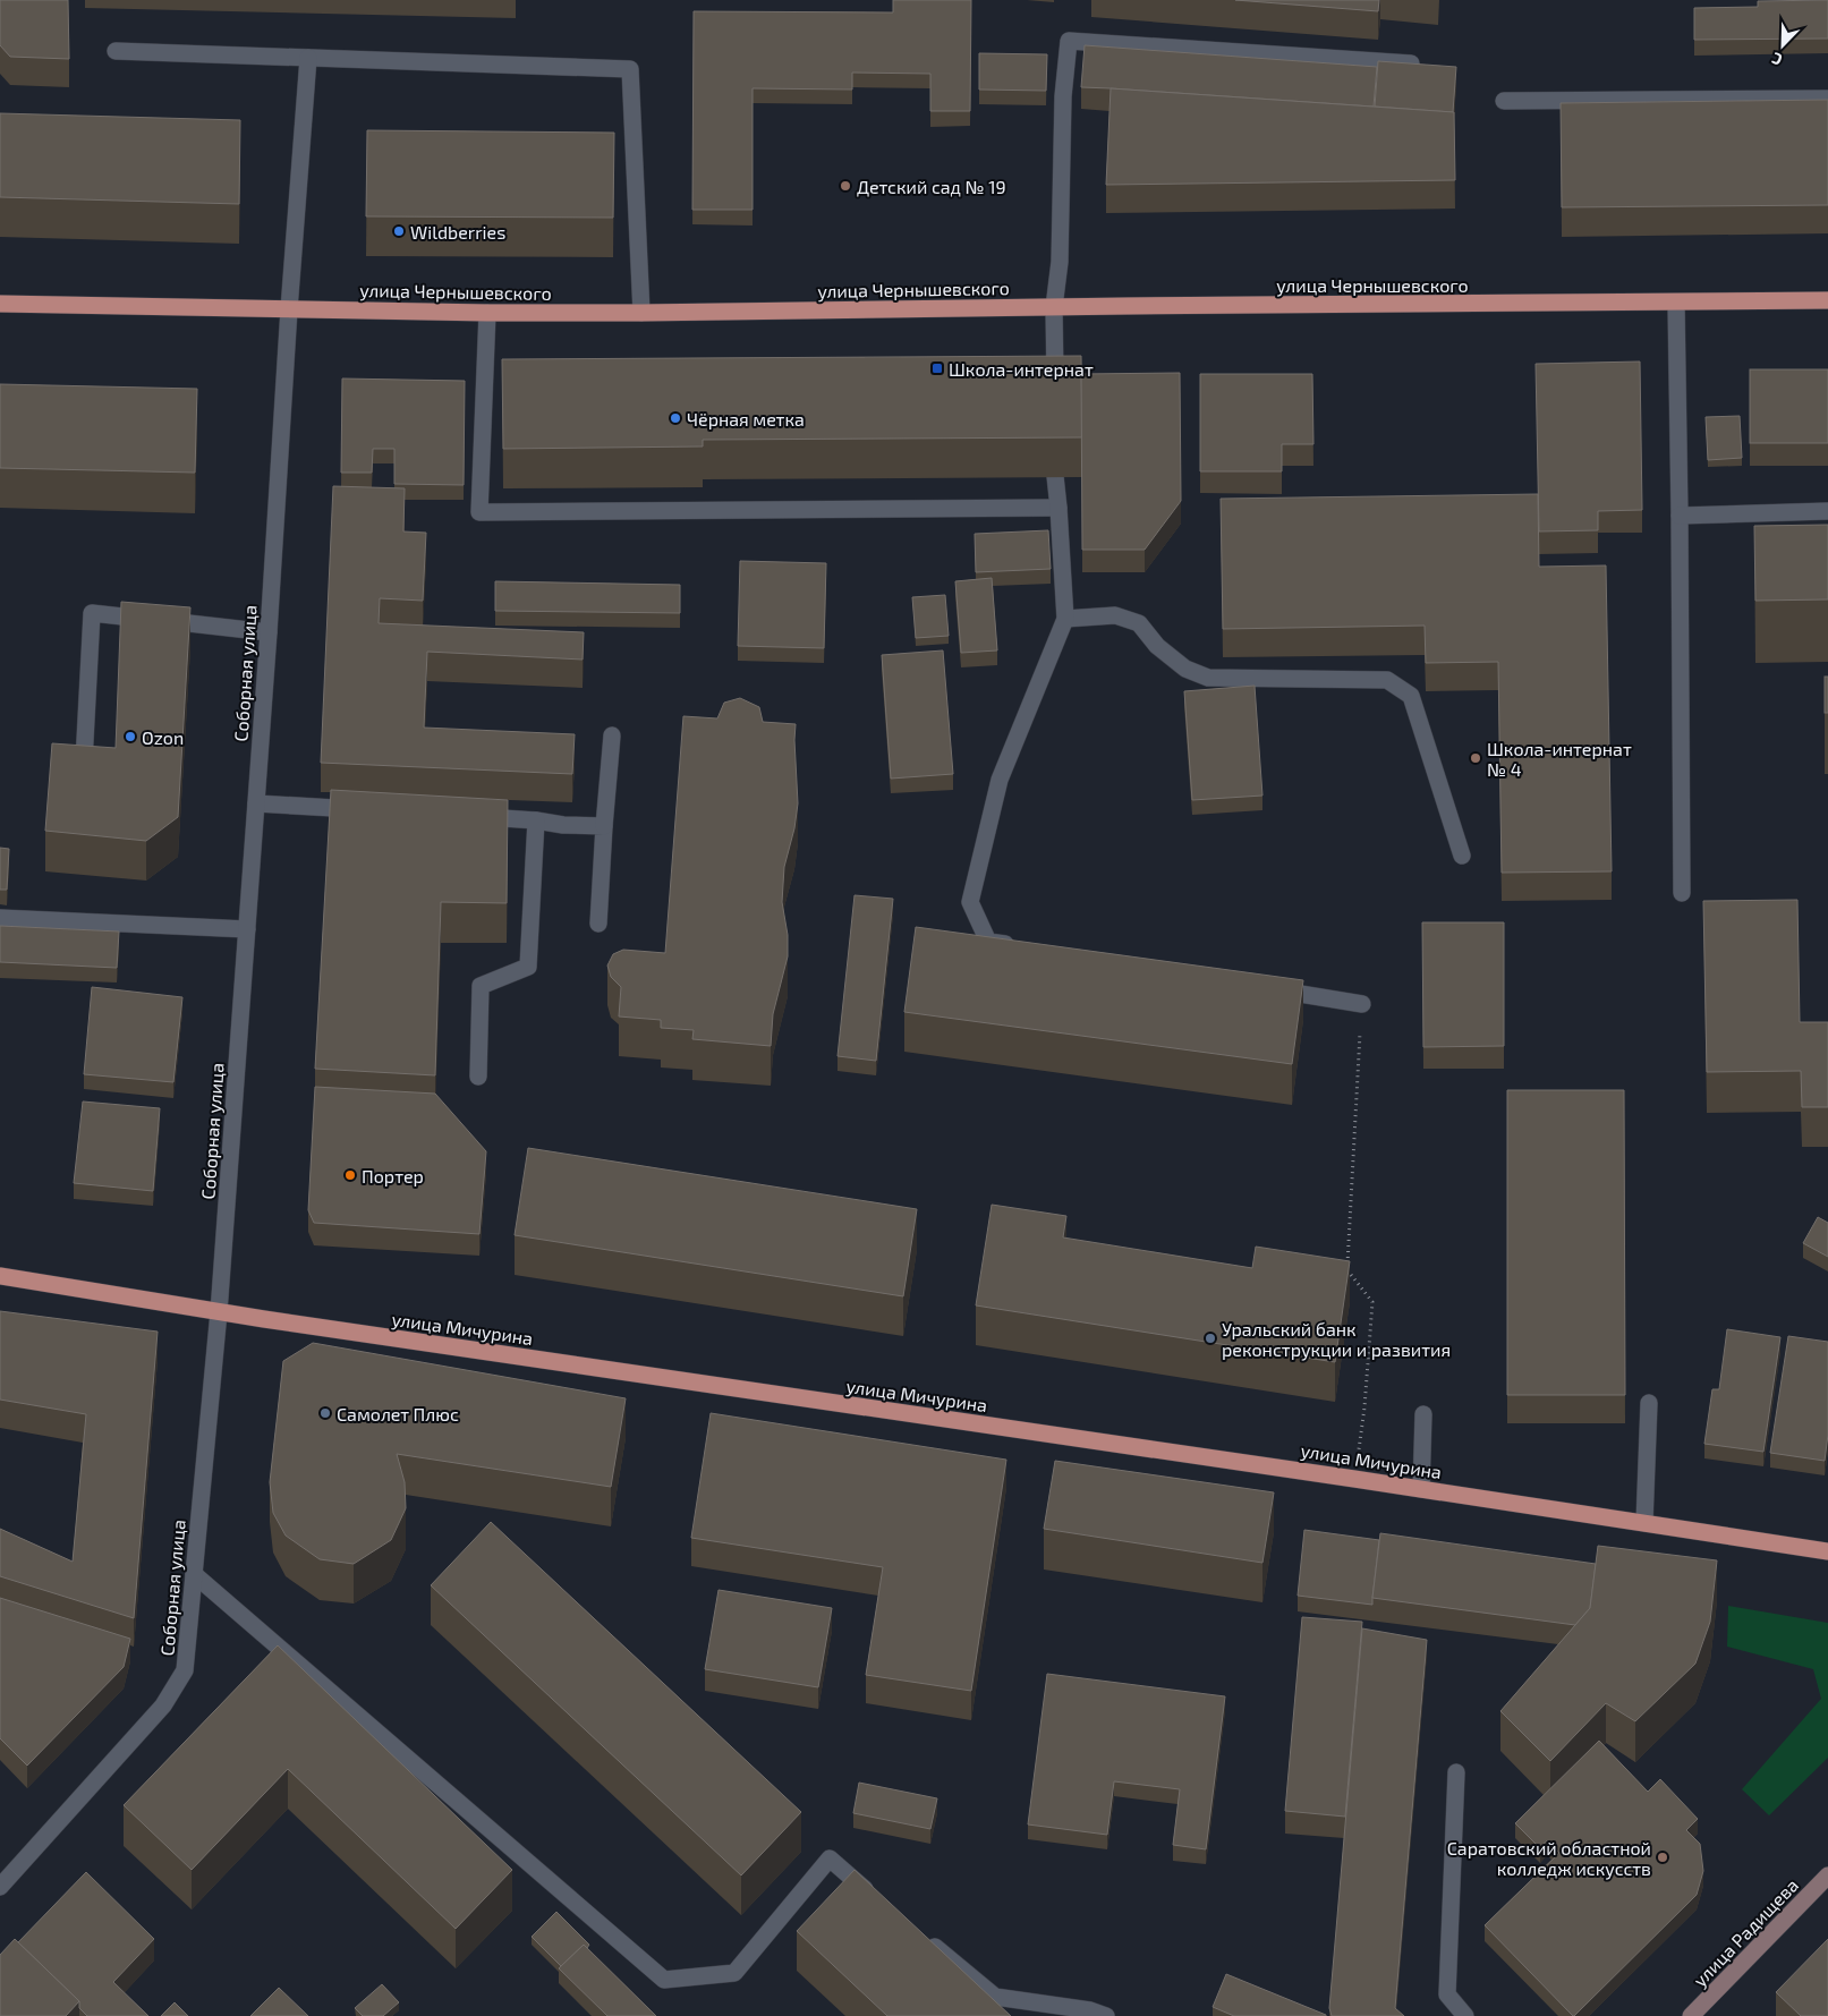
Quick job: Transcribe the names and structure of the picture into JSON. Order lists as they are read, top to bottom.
{
  "streets": {
    "main road": ["улица Чернышевского", "улица Мичурина"],
    "street": ["Соборная улица", "улица Радищева"]
  },
  "crossings": [
    ["улица Чернышевского", "Соборная улица"],
    ["Соборная улица", "улица Мичурина"]
  ],
  "places": {
    "other": [
      "Детский сад № 19",
      "Wildberries",
      "Чёрная метка",
      "Ozon",
      "Школа-интернат № 4",
      "Портер",
      "Уральский банк реконструкции и развития",
      "Самолет Плюс",
      "Саратовский областной колледж искусств"
    ],
    "transit": ["Школа-интернат"]
  },
  "north": "bottom left"
}
